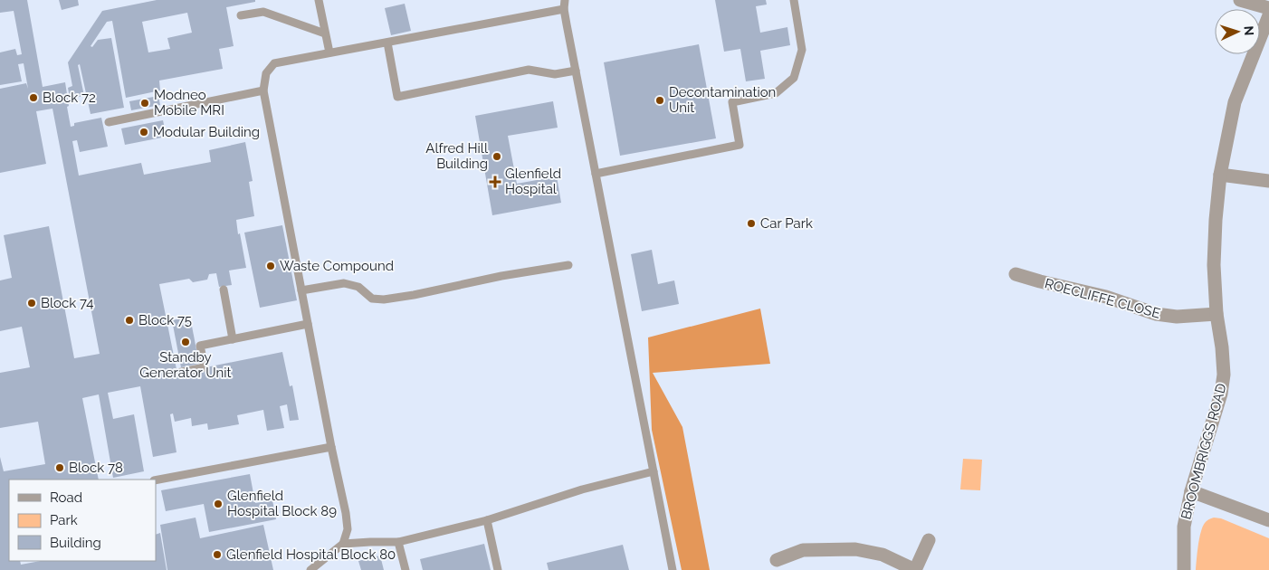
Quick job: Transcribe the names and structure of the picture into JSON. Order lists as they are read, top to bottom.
{
  "streets": {
    "street": ["ROECLIFFE CLOSE", "BROOMBRIGGS ROAD"]
  },
  "crossings": [
    ["ROECLIFFE CLOSE", "BROOMBRIGGS ROAD"]
  ],
  "places": {
    "other": [
      "Block 72",
      "Decontamination Unit",
      "Modneo Mobile MRI",
      "Modular Building",
      "Alfred Hill Building",
      "Car Park",
      "Waste Compound",
      "Block 74",
      "Block 75",
      "Standby Generator Unit",
      "Block 78",
      "Glenfield Hospital Block 89",
      "Glenfield Hospital Block 80"
    ],
    "health": ["Glenfield Hospital"]
  },
  "legend": ["Road", "Park", "Building"],
  "north": "right"
}
